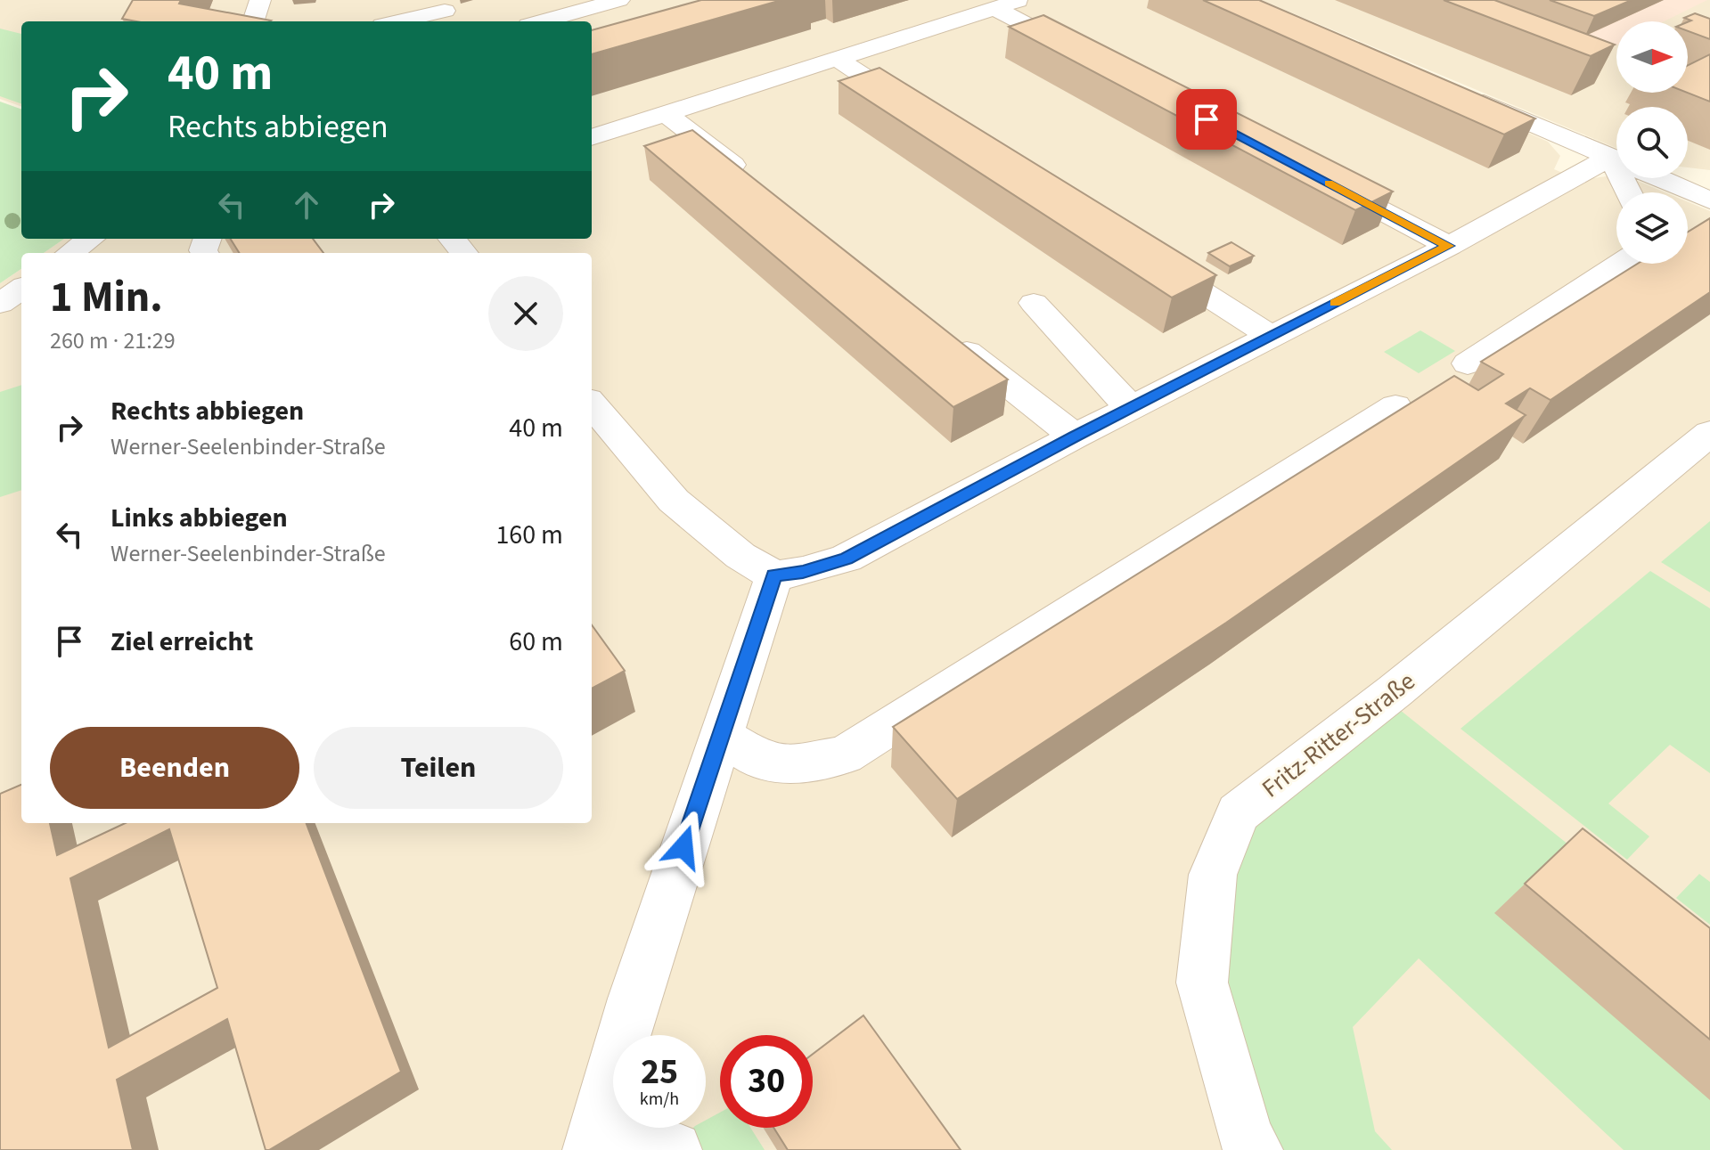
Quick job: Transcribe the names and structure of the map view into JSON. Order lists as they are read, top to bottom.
{
  "streets": {
    "street": ["Fritz-Ritter-Straße"]
  },
  "north": "right",
  "page": {
    "turn": ["40 m", "Rechts abbiegen"],
    "heading": ["1 Min.", "260 m · 21:29"],
    "list": [
      {
        "name": "Rechts abbiegen",
        "note": "Werner-Seelenbinder-Straße",
        "value": "40 m"
      },
      {
        "name": "Links abbiegen",
        "note": "Werner-Seelenbinder-Straße",
        "value": "160 m"
      },
      {
        "name": "Ziel erreicht",
        "value": "60 m"
      }
    ],
    "buttons": ["Beenden", "Teilen"],
    "speed": "25 km/h",
    "limit": "30"
  }
}
